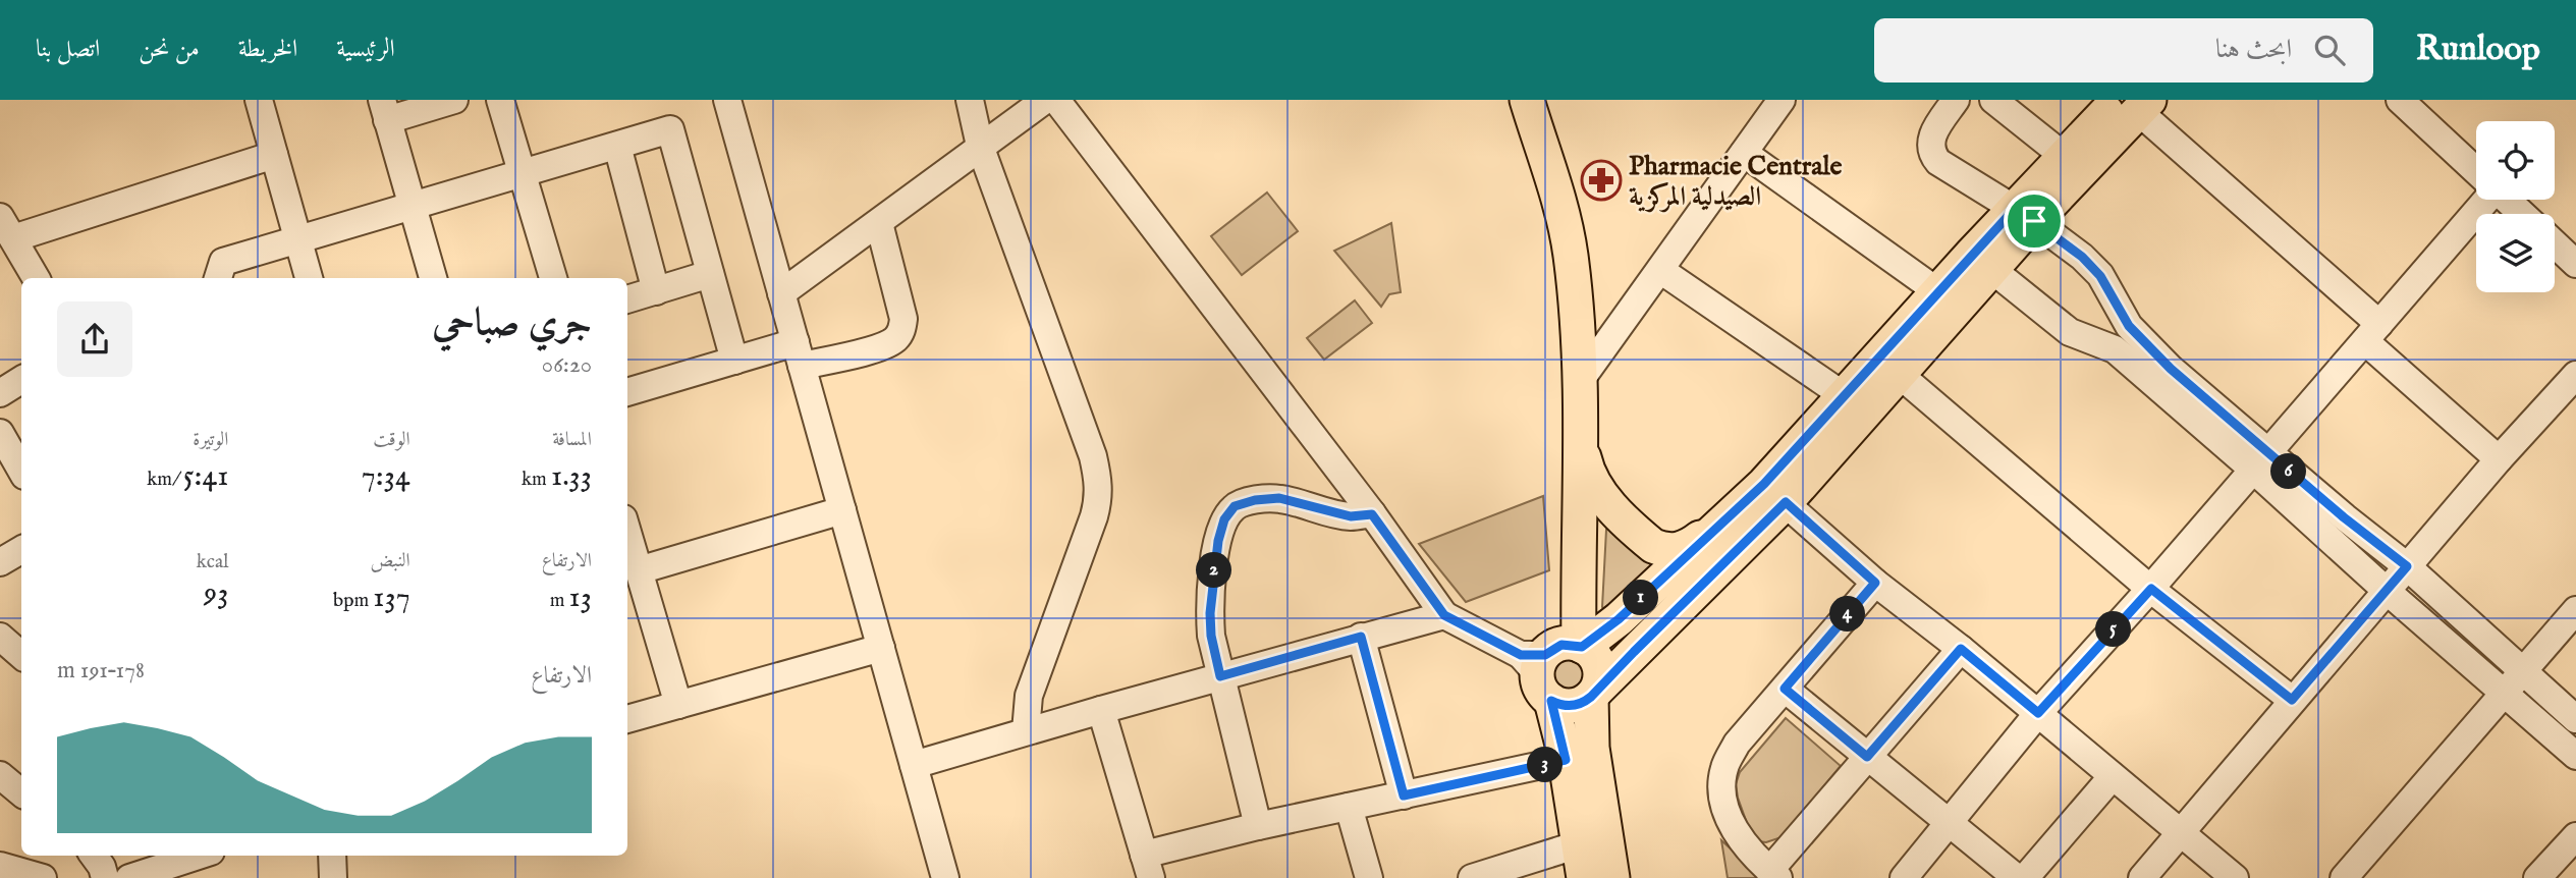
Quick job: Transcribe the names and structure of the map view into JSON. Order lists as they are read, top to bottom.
{
  "places": {
    "pharmacy": ["Pharmacie Centrale الصيدلية المركزية"]
  },
  "page": {
    "header": "Runloop",
    "search": "ابحث هنا",
    "nav": [
      "الرئيسية",
      "الخريطة",
      "من نحن",
      "اتصل بنا"
    ],
    "heading": ["جري صباحي", "06:20"],
    "stats": [
      ["المسافة", "1.33 km"],
      ["الوقت", "7:34"],
      ["الوتيرة", "5:41 /km"],
      ["الارتفاع", "13 m"],
      ["النبض", "137 bpm"],
      ["kcal", "93"]
    ],
    "pins": [
      "6",
      "2",
      "1",
      "4",
      "5",
      "3"
    ],
    "chart": ["الارتفاع", "178–191 m"]
  }
}
